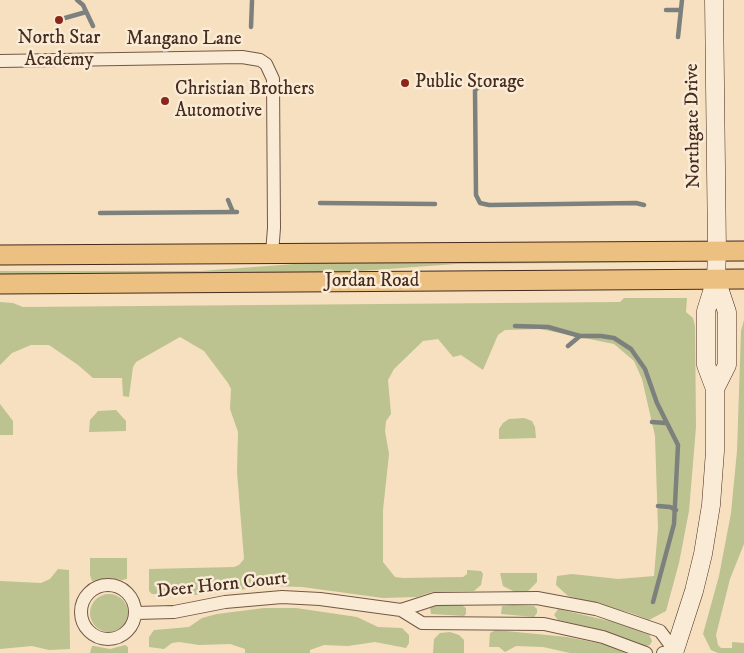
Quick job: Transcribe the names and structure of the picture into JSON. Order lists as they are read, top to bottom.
{
  "streets": {
    "main road": ["Jordan Road"],
    "street": ["Mangano Lane", "Northgate Drive", "Deer Horn Court"]
  },
  "crossings": [
    ["Mangano Lane", "Jordan Road"],
    ["Northgate Drive", "Jordan Road"]
  ],
  "places": ["North Star Academy", "Public Storage", "Christian Brothers Automotive"]
}
